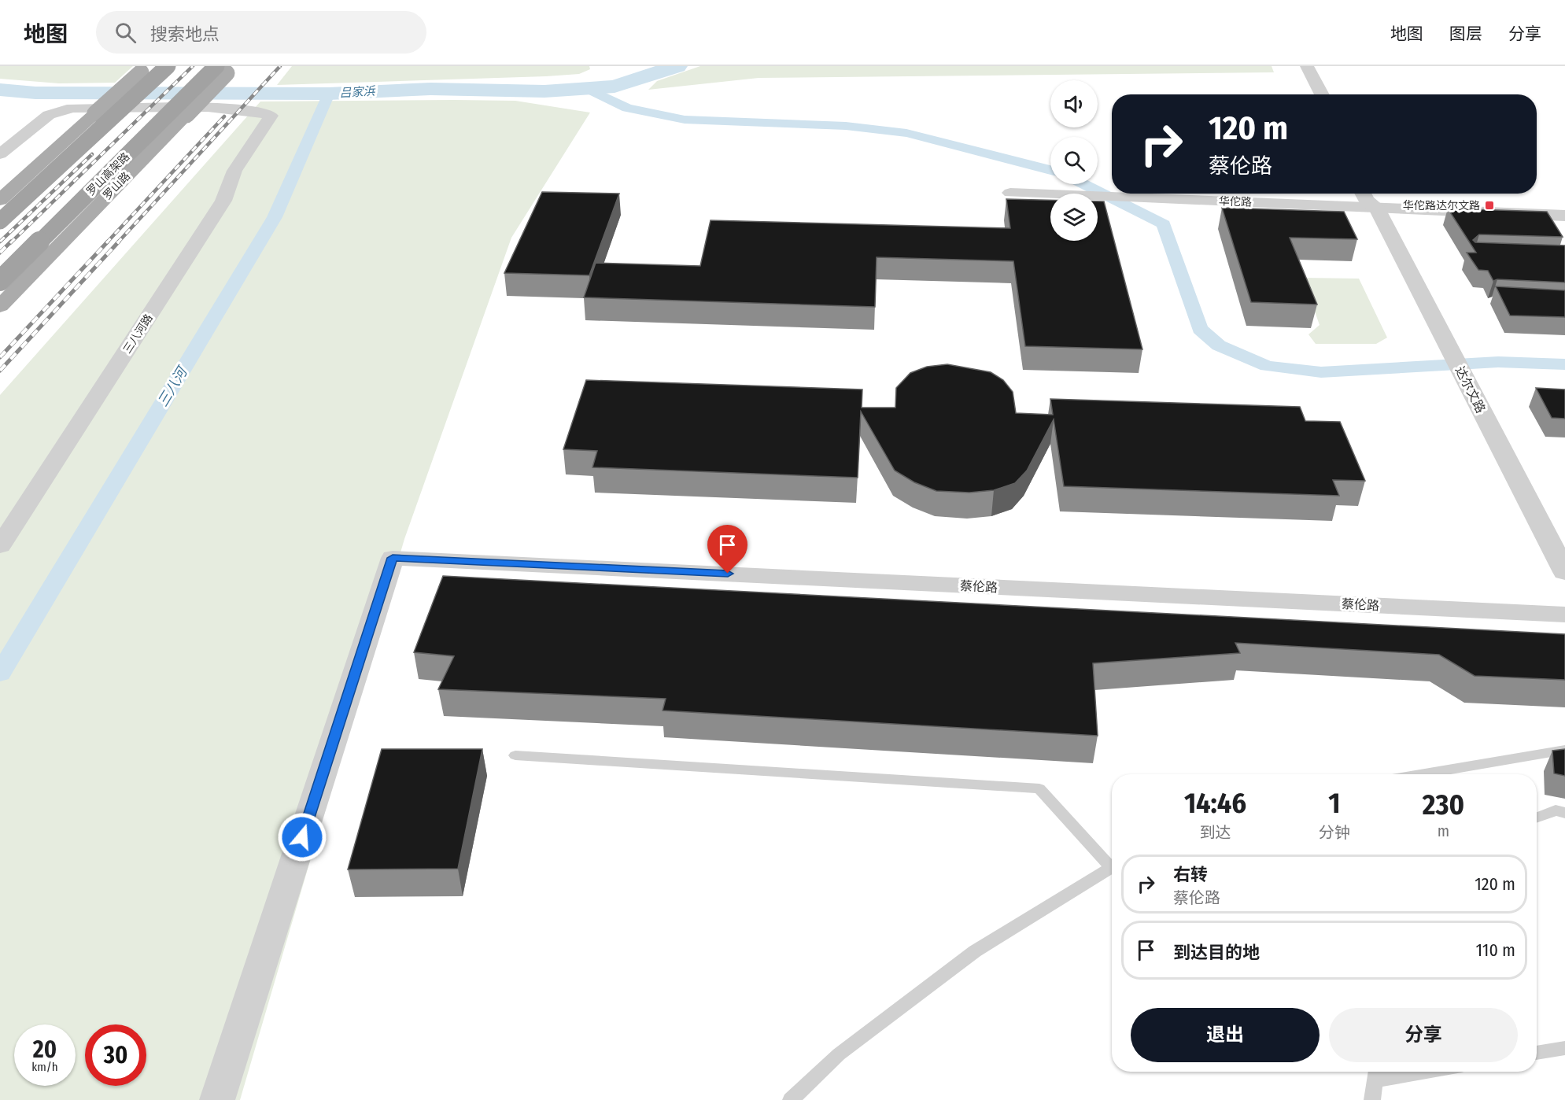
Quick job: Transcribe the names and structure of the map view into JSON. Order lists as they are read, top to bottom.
{
  "streets": {
    "highway": ["罗山高架路"],
    "main road": ["罗山路"],
    "street": [
      "华佗路",
      "三八河路",
      "达尔文路",
      "蔡伦路"
    ]
  },
  "crossings": [
    ["罗山高架路", "罗山路"],
    ["华佗路", "达尔文路"]
  ],
  "water": ["吕家浜", "三八河"],
  "places": {
    "transit": ["华佗路达尔文路"]
  },
  "page": {
    "header": "地图",
    "search": "搜索地点",
    "nav": ["地图", "图层", "分享"],
    "turn": ["120 m", "蔡伦路"],
    "eta": [
      "14:46",
      "到达",
      "1",
      "分钟",
      "230",
      "m"
    ],
    "list": [
      {
        "name": "右转",
        "note": "蔡伦路",
        "value": "120 m"
      },
      {
        "name": "到达目的地",
        "value": "110 m"
      }
    ],
    "buttons": ["退出", "分享"],
    "speed": "20 km/h",
    "limit": "30"
  }
}
